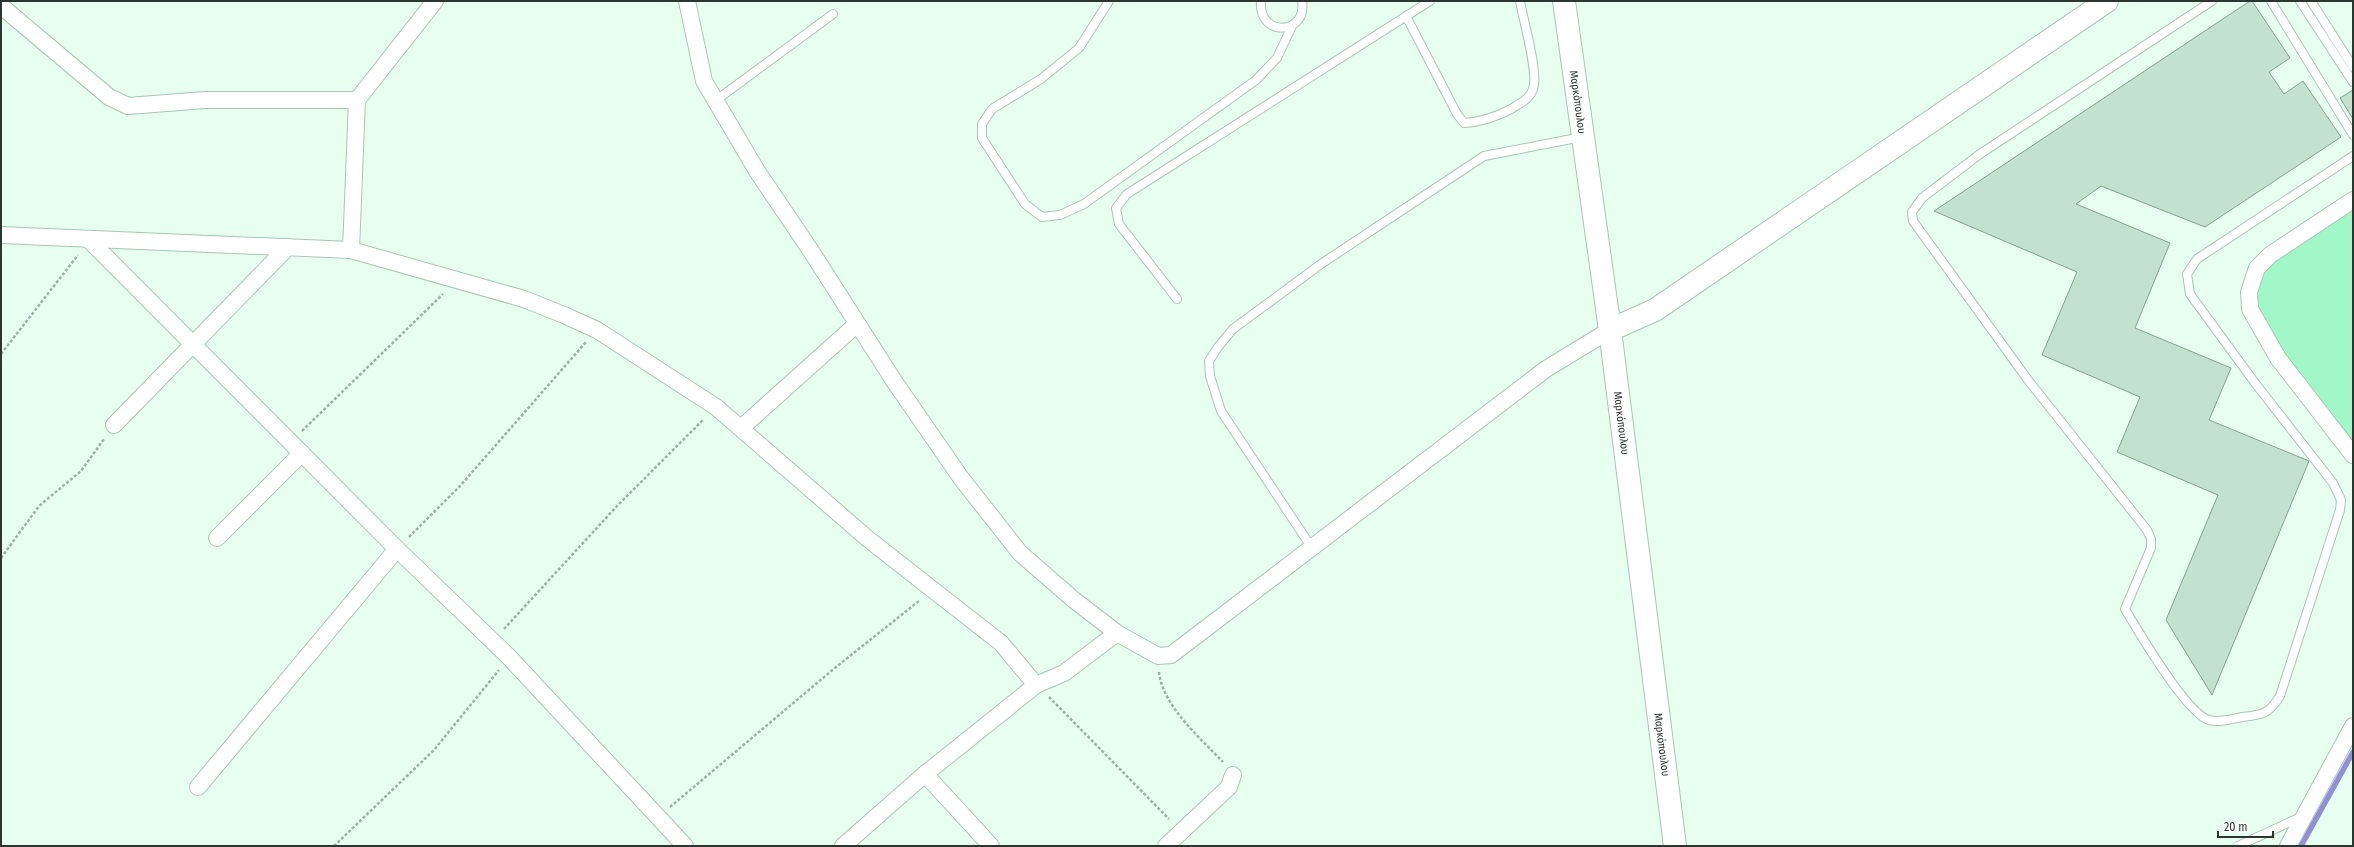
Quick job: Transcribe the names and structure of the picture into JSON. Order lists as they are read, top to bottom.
{
  "streets": {
    "main road": ["Μαρκόπουλου"]
  },
  "scale_bar": "20 m"
}
